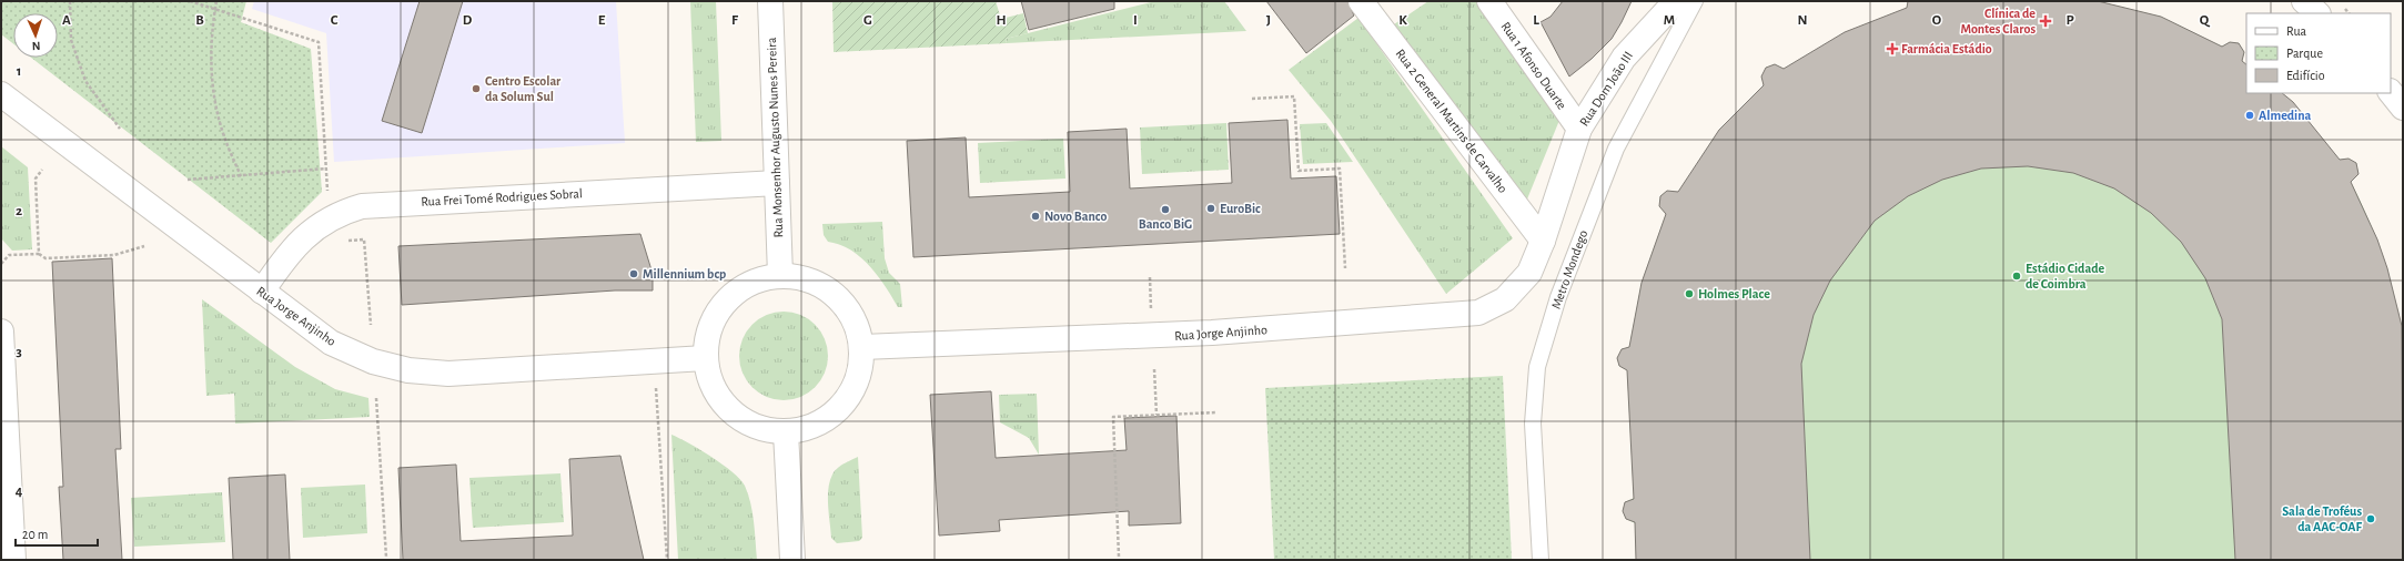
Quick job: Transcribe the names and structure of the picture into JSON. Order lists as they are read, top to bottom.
{
  "streets": {
    "street": [
      "Rua 1 Afonso Duarte",
      "Rua Dom João III",
      "Rua 2 General Martins de Carvalho",
      "Rua Monsenhor Augusto Nunes Pereira",
      "Rua Frei Tomé Rodrigues Sobral",
      "Rua Jorge Anjinho"
    ],
    "lane": ["Metro Mondego"]
  },
  "crossings": [
    ["Rua 1 Afonso Duarte", "Rua Dom João III"],
    ["Rua Dom João III", "Rua 2 General Martins de Carvalho"],
    ["Rua Dom João III", "Rua Jorge Anjinho"],
    ["Rua 2 General Martins de Carvalho", "Rua Jorge Anjinho"],
    ["Rua Monsenhor Augusto Nunes Pereira", "Rua Frei Tomé Rodrigues Sobral"],
    ["Rua Monsenhor Augusto Nunes Pereira", "Rua Jorge Anjinho"],
    ["Rua Frei Tomé Rodrigues Sobral", "Rua Jorge Anjinho"]
  ],
  "places": {
    "health": ["Clínica de Montes Claros", "Farmácia Estádio"],
    "other": [
      "Centro Escolar da Solum Sul",
      "Almedina",
      "EuroBic",
      "Banco BiG",
      "Novo Banco",
      "Millennium bcp",
      "Estádio Cidade de Coimbra",
      "Holmes Place",
      "Sala de Troféus da AAC-OAF"
    ]
  },
  "legend": ["Rua", "Parque", "Edifício"],
  "scale_bar": "20 m",
  "north": "bottom",
  "grid": {
    "columns": [
      "A",
      "B",
      "C",
      "D",
      "E",
      "F",
      "G",
      "H",
      "I",
      "J",
      "K",
      "L",
      "M",
      "N",
      "O",
      "P",
      "Q"
    ],
    "rows": [
      "1",
      "2",
      "3",
      "4"
    ]
  }
}
